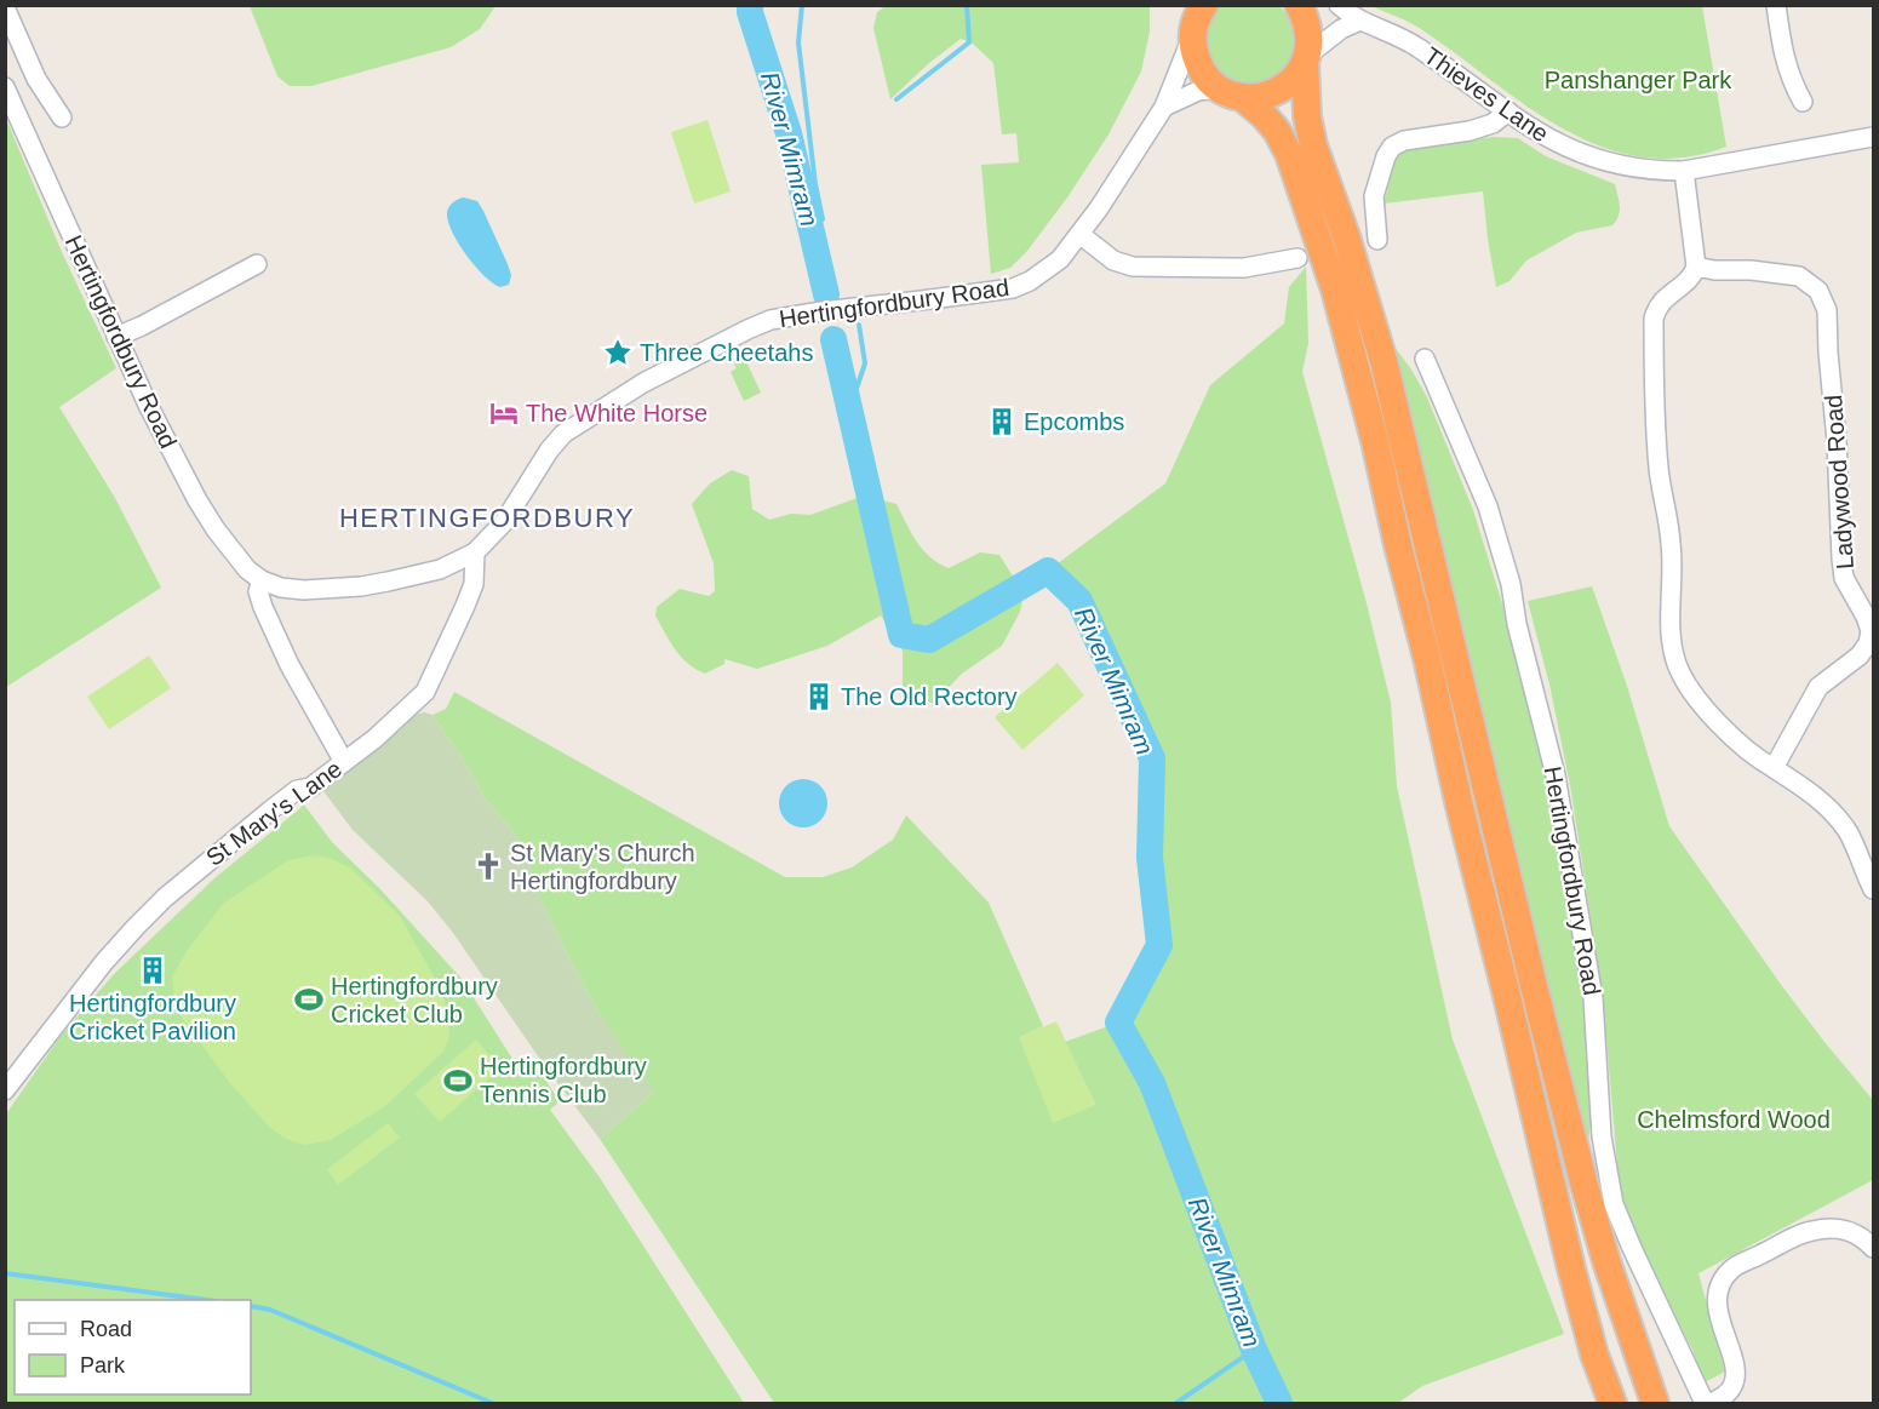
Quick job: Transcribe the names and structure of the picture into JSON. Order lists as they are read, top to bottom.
{
  "streets": {
    "street": [
      "Thieves Lane",
      "Hertingfordbury Road",
      "Ladywood Road",
      "St Mary's Lane"
    ]
  },
  "crossings": [
    ["Hertingfordbury Road", "St Mary's Lane"]
  ],
  "districts": ["HERTINGFORDBURY"],
  "water": ["River Mimram"],
  "parks": ["Panshanger Park", "Chelmsford Wood"],
  "places": {
    "place": ["Three Cheetahs"],
    "hotel": ["The White Horse"],
    "building": ["Epcombs", "The Old Rectory", "Hertingfordbury Cricket Pavilion"],
    "church": ["St Mary's Church Hertingfordbury"],
    "sports": ["Hertingfordbury Cricket Club", "Hertingfordbury Tennis Club"]
  },
  "legend": ["Road", "Park"]
}
